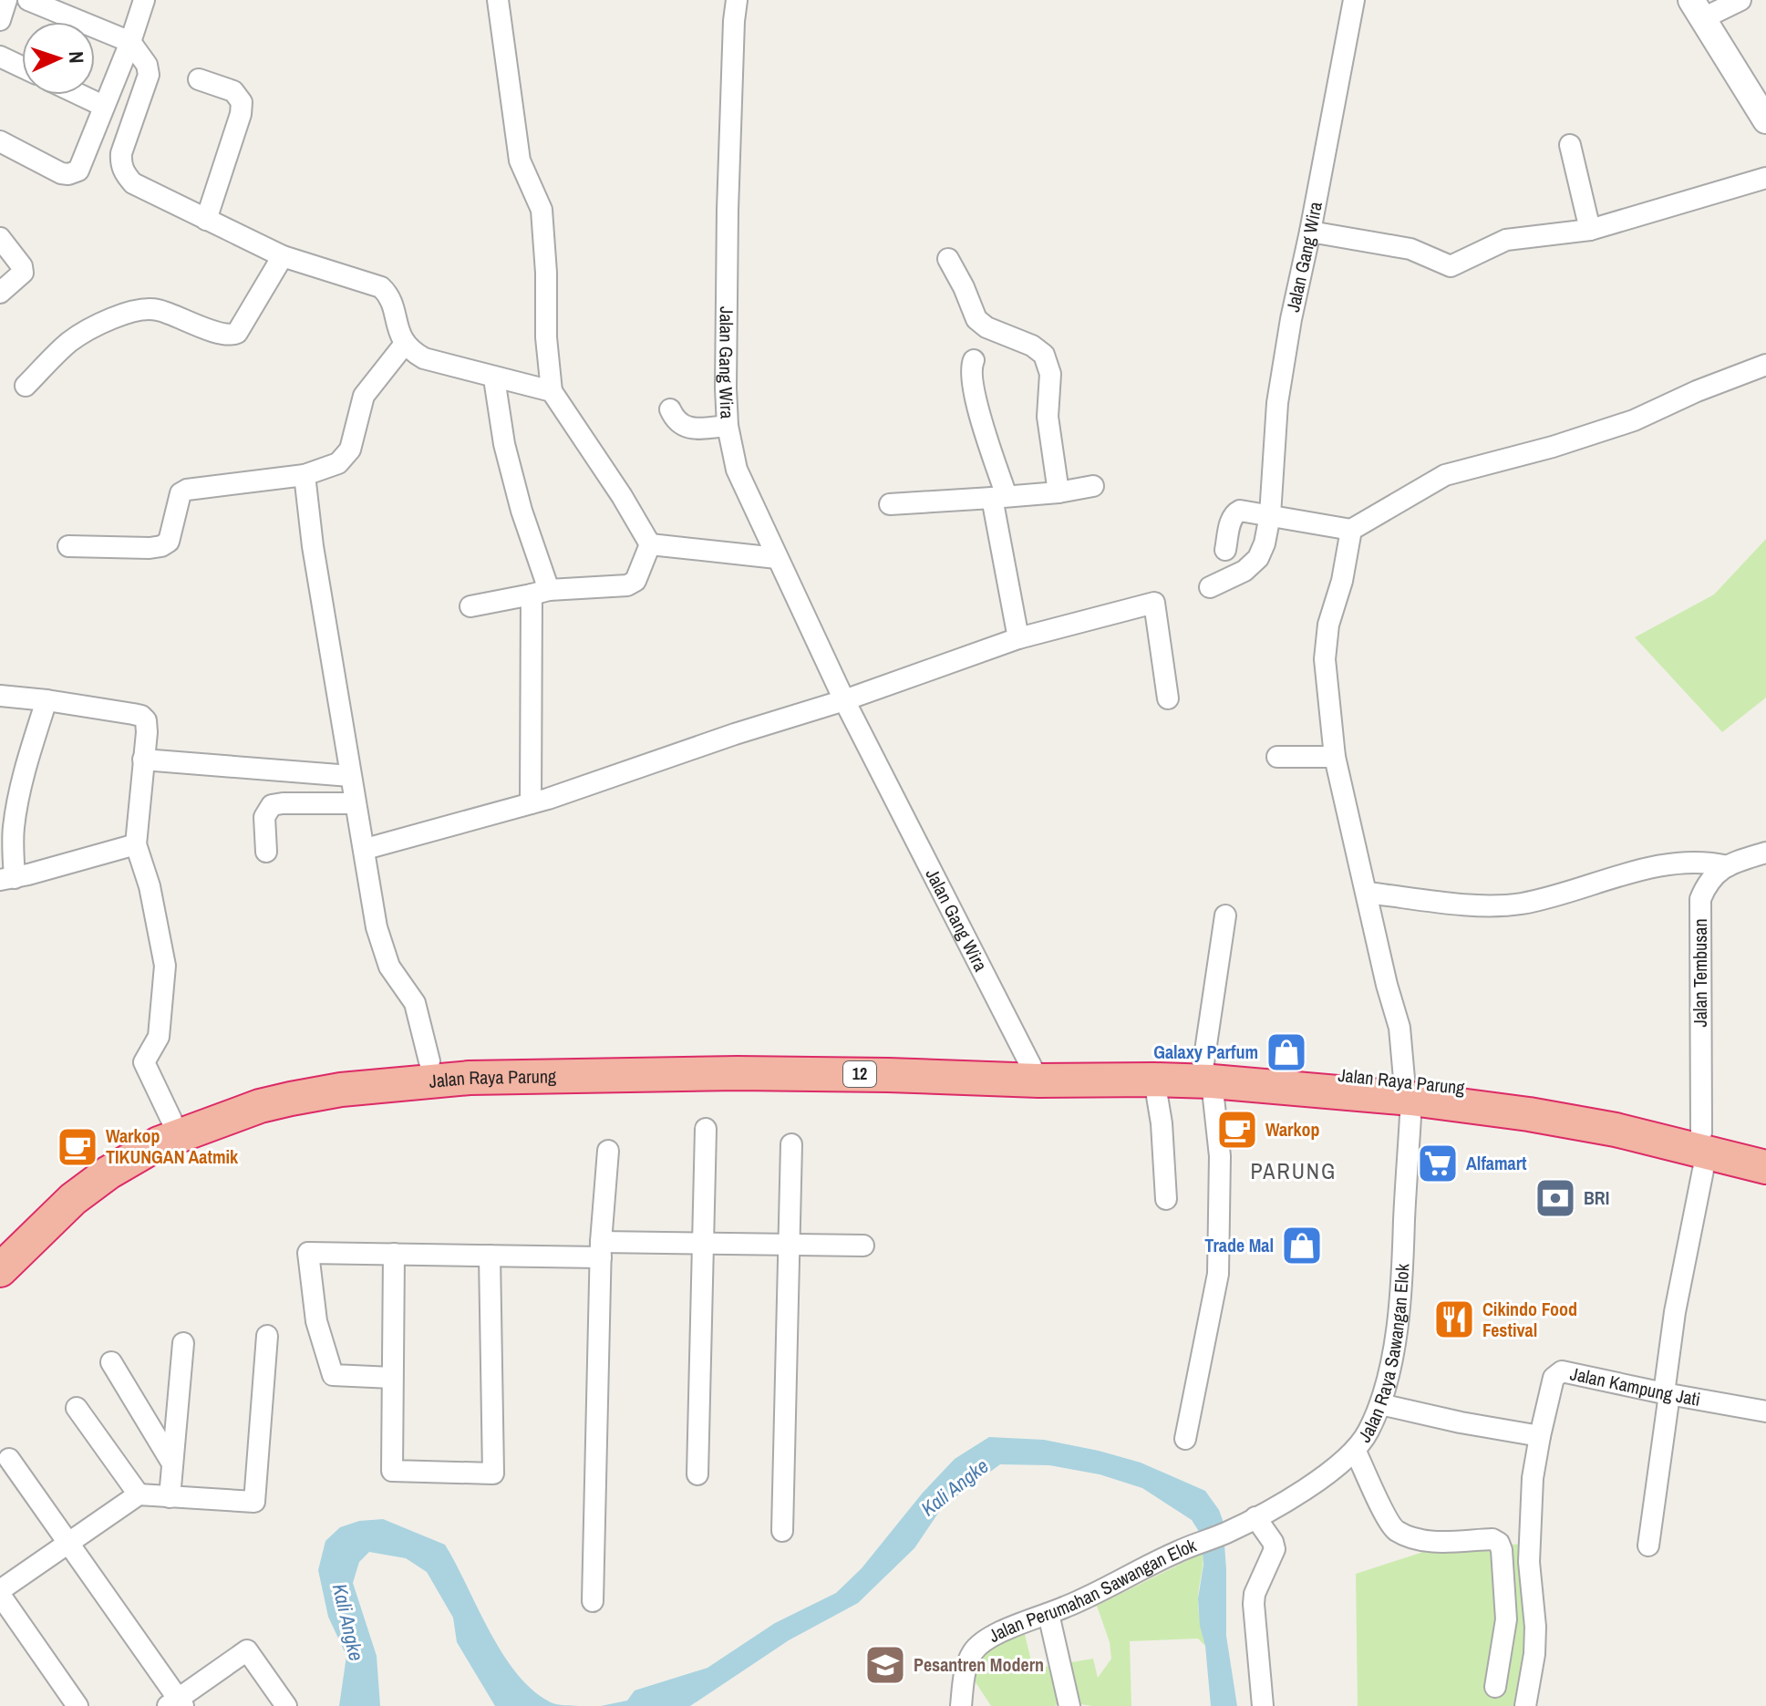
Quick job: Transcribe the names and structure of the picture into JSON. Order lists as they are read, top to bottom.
{
  "streets": {
    "highway": ["12", "Jalan Raya Parung"],
    "street": [
      "Jalan Gang Wira",
      "Jalan Tembusan",
      "Jalan Raya Sawangan Elok",
      "Jalan Kampung Jati",
      "Jalan Perumahan Sawangan Elok"
    ]
  },
  "crossings": [
    ["Jalan Gang Wira", "Jalan Raya Parung"],
    ["Jalan Tembusan", "Jalan Raya Parung"],
    ["Jalan Tembusan", "Jalan Kampung Jati"],
    ["Jalan Raya Parung", "Jalan Raya Sawangan Elok"],
    ["Jalan Raya Sawangan Elok", "Jalan Perumahan Sawangan Elok"]
  ],
  "districts": ["PARUNG"],
  "water": ["Kali Angke"],
  "places": {
    "shop": ["Galaxy Parfum", "Trade Mal"],
    "cafe": ["Warkop", "Warkop TIKUNGAN Aatmik"],
    "supermarket": ["Alfamart"],
    "bank": ["BRI"],
    "restaurant": ["Cikindo Food Festival"],
    "school or university": ["Pesantren Modern"]
  },
  "north": "right"
}
